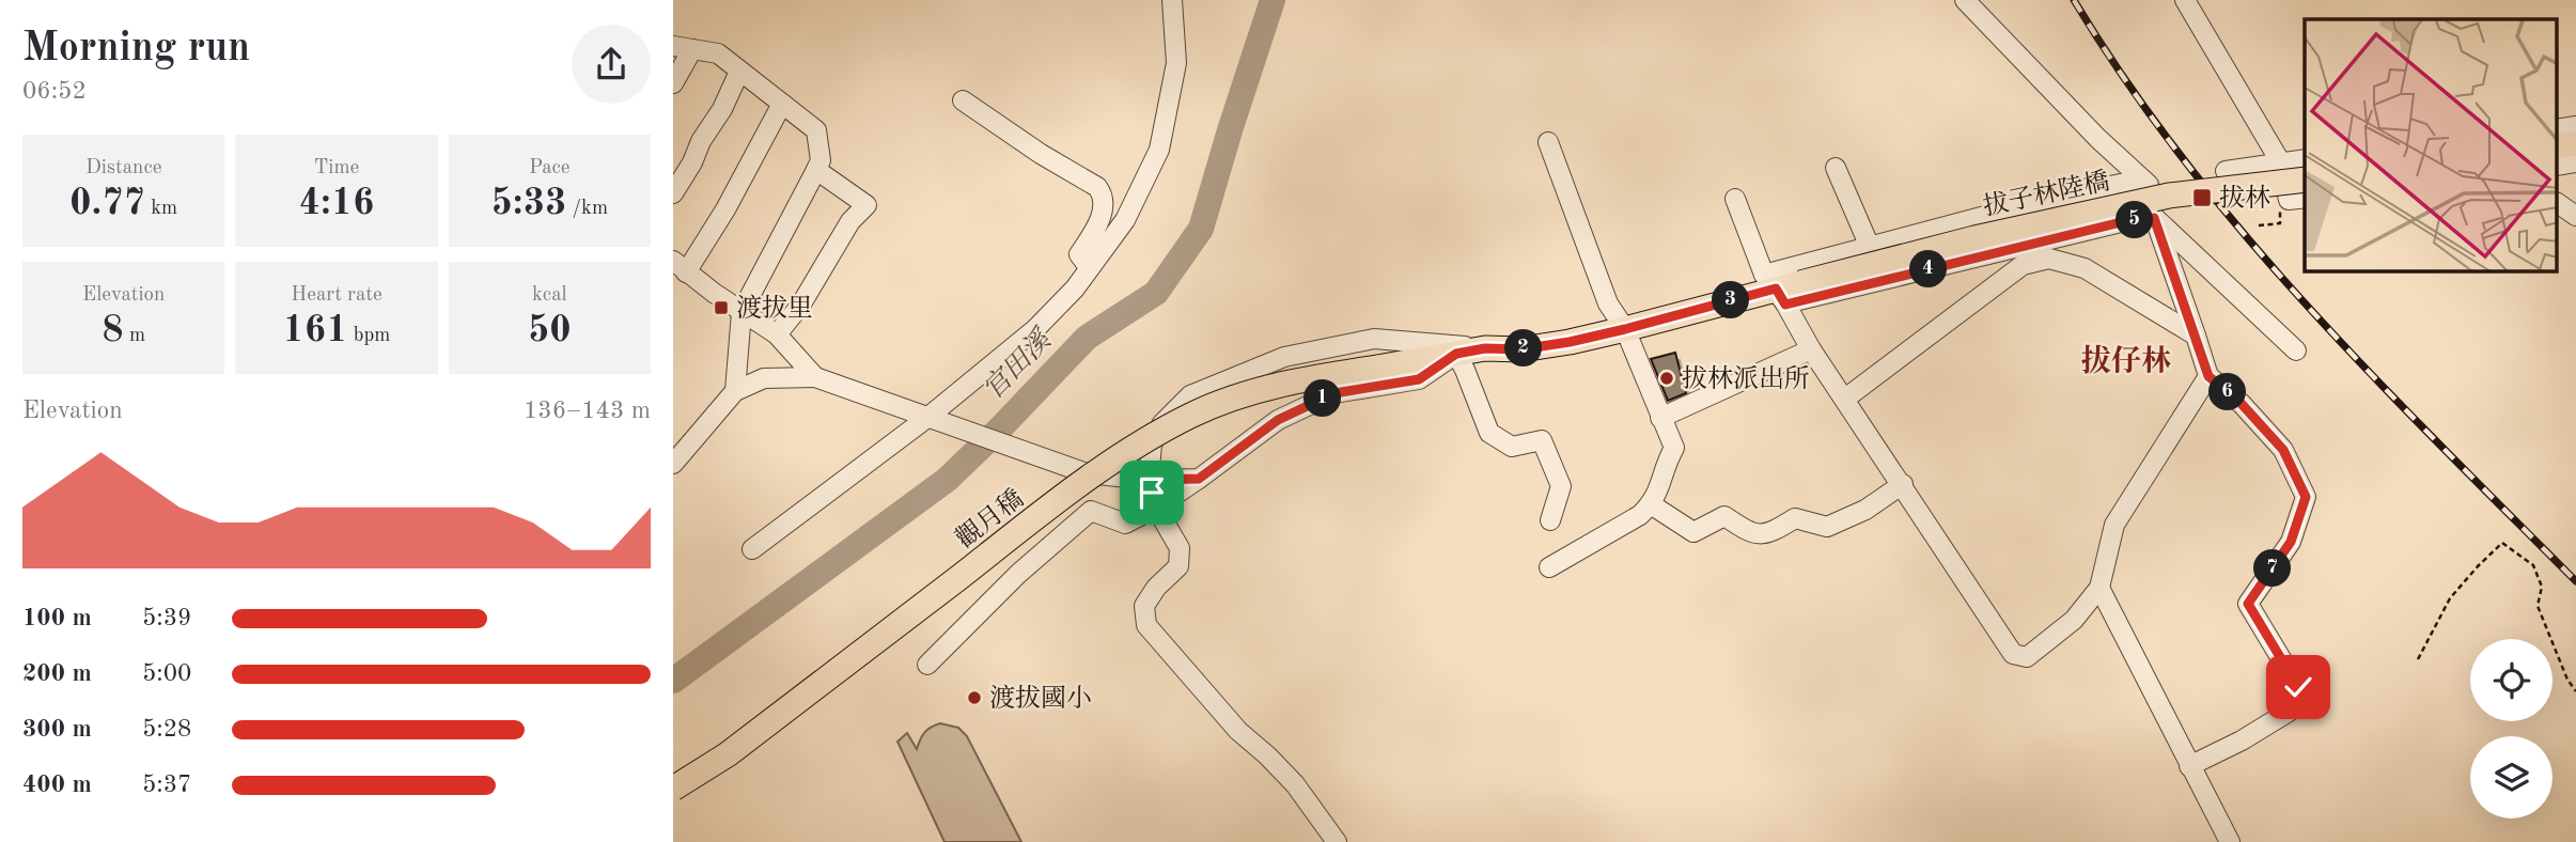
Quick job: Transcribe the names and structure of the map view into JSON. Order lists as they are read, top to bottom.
{
  "streets": {
    "main road": ["拔子林陸橋", "觀月穚"]
  },
  "crossings": [
    ["拔子林陸橋", "觀月穚"]
  ],
  "districts": ["拔仔林"],
  "water": ["官田溪"],
  "places": {
    "transit": ["拔林", "渡拔里"],
    "other": ["拔林派出所", "渡拔國小"]
  },
  "page": {
    "heading": ["Morning run", "06:52"],
    "stats": [
      ["Distance", "0.77 km"],
      ["Time", "4:16"],
      ["Pace", "5:33 /km"],
      ["Elevation", "8 m"],
      ["Heart rate", "161 bpm"],
      ["kcal", "50"]
    ],
    "pins": [
      "5",
      "4",
      "3",
      "2",
      "6",
      "1",
      "7"
    ],
    "chart": ["Elevation", "136–143 m"],
    "list": [
      {
        "name": "100 m",
        "note": "5:39"
      },
      {
        "name": "200 m",
        "note": "5:00"
      },
      {
        "name": "300 m",
        "note": "5:28"
      },
      {
        "name": "400 m",
        "note": "5:37"
      }
    ]
  }
}
